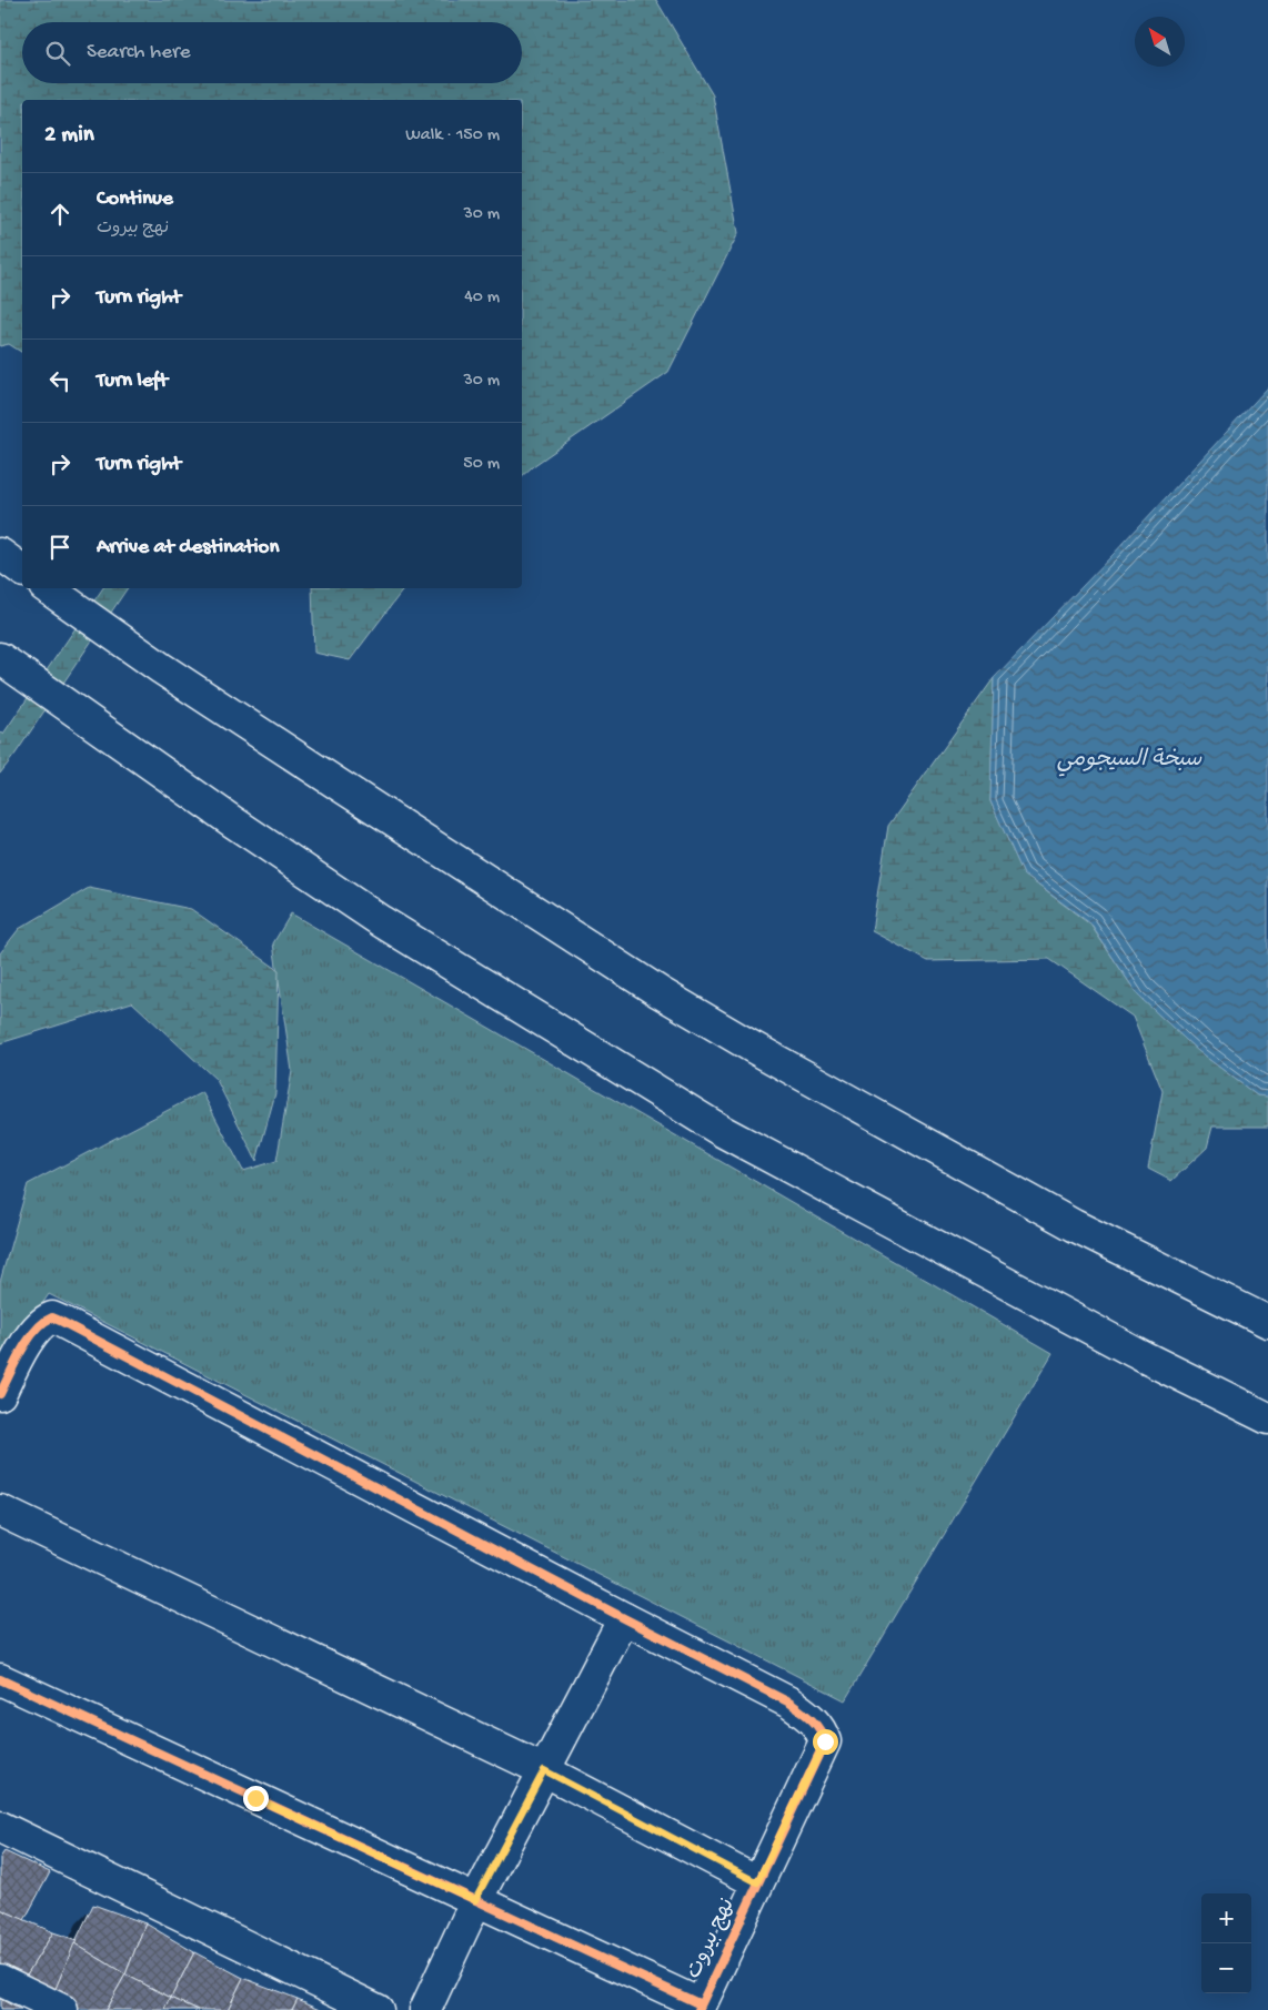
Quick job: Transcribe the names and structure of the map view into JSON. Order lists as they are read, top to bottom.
{
  "streets": {
    "main road": ["نهج بيروت"]
  },
  "water": ["سبخة السيجومي"],
  "north": "top left",
  "page": {
    "search": "Search here",
    "heading": ["2 min", "Walk · 150 m"],
    "list": [
      ["Continue", "نهج بيروت", "30 m"],
      ["Turn right", "40 m"],
      ["Turn left", "30 m"],
      ["Turn right", "50 m"],
      "Arrive at destination"
    ],
    "map_buttons": ["+", "−"]
  }
}
